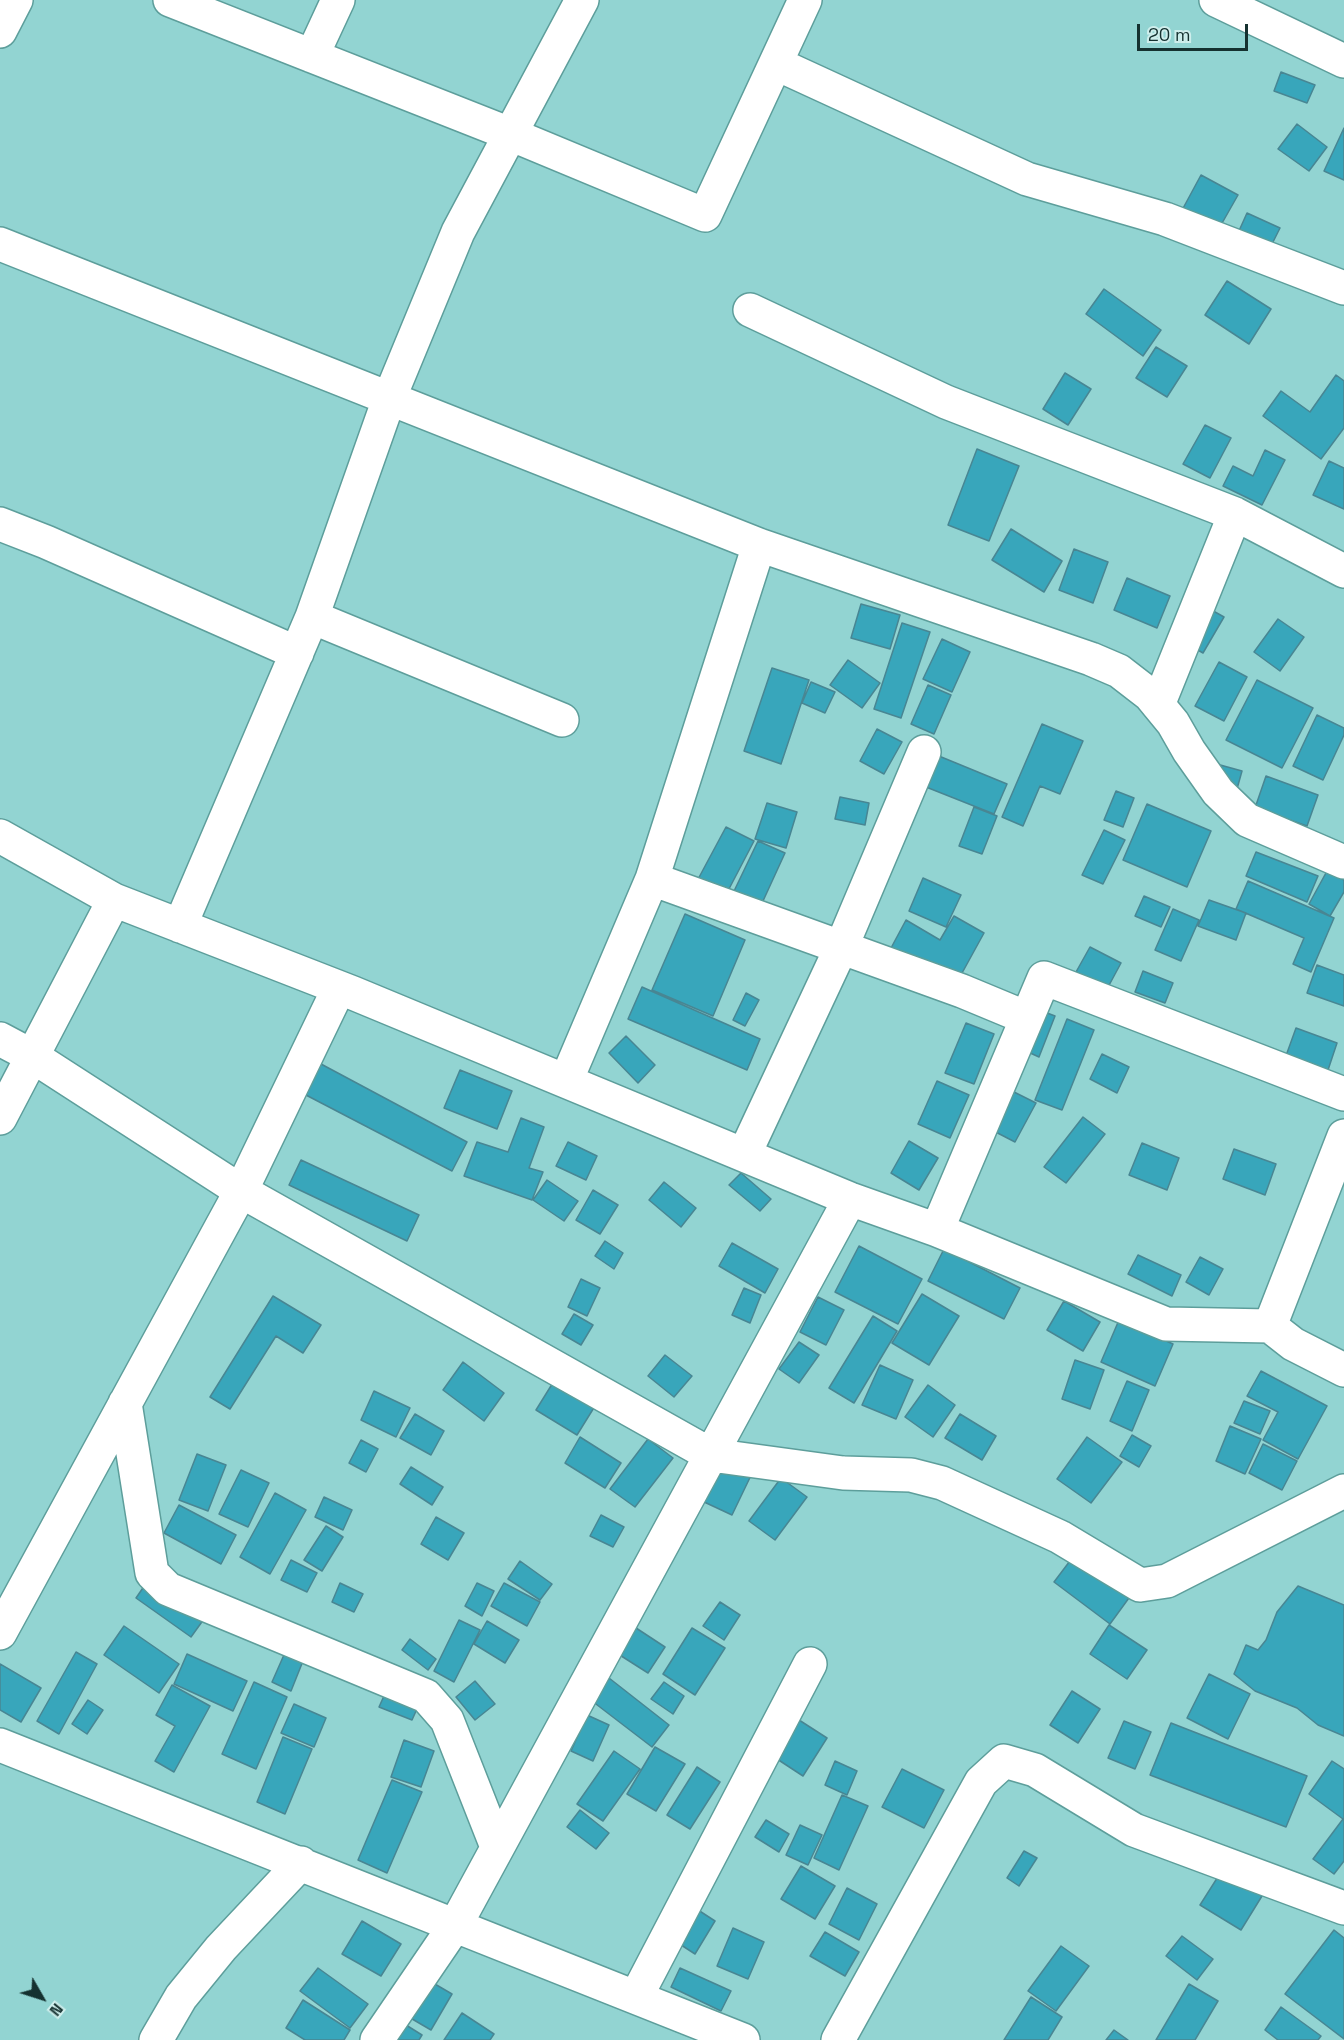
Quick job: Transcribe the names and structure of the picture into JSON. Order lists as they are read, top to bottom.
{
  "scale_bar": "20 m",
  "north": "bottom right"
}
